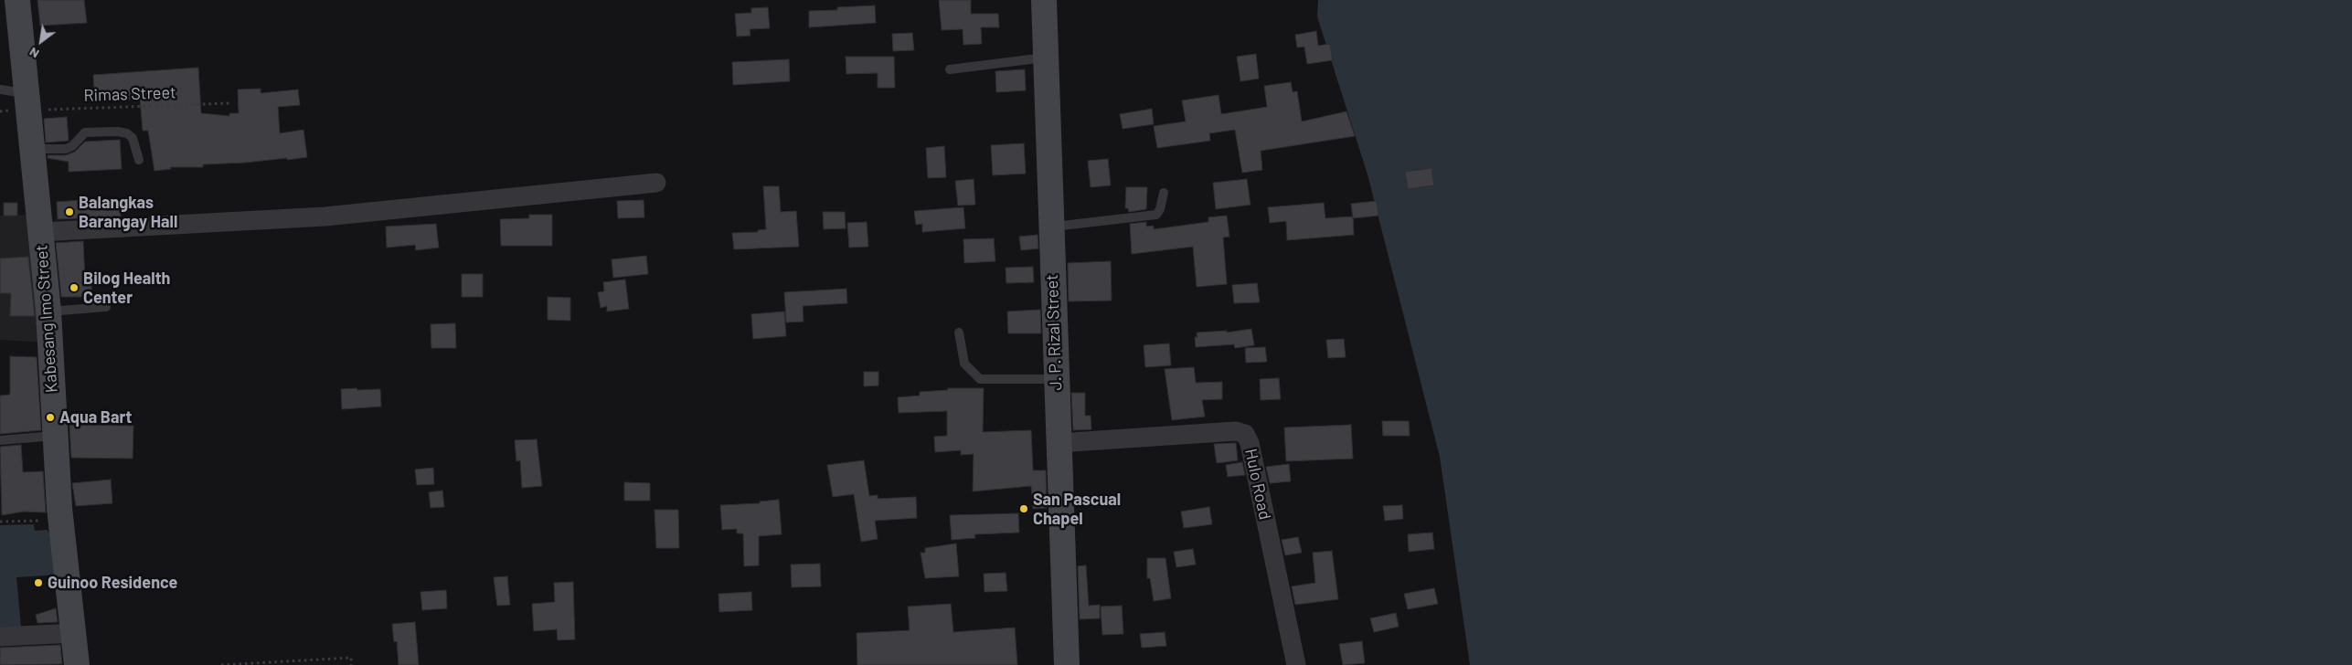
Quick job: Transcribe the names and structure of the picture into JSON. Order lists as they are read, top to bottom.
{
  "streets": {
    "main road": ["Kabesang Imo Street", "J. P. Rizal Street"],
    "street": ["Hulo Road"],
    "path": ["Rimas Street"]
  },
  "crossings": [
    ["Rimas Street", "Kabesang Imo Street"],
    ["J. P. Rizal Street", "Hulo Road"]
  ],
  "places": [
    "Balangkas Barangay Hall",
    "Bilog Health Center",
    "Aqua Bart",
    "San Pascual Chapel",
    "Guinoo Residence"
  ],
  "north": "bottom left"
}
